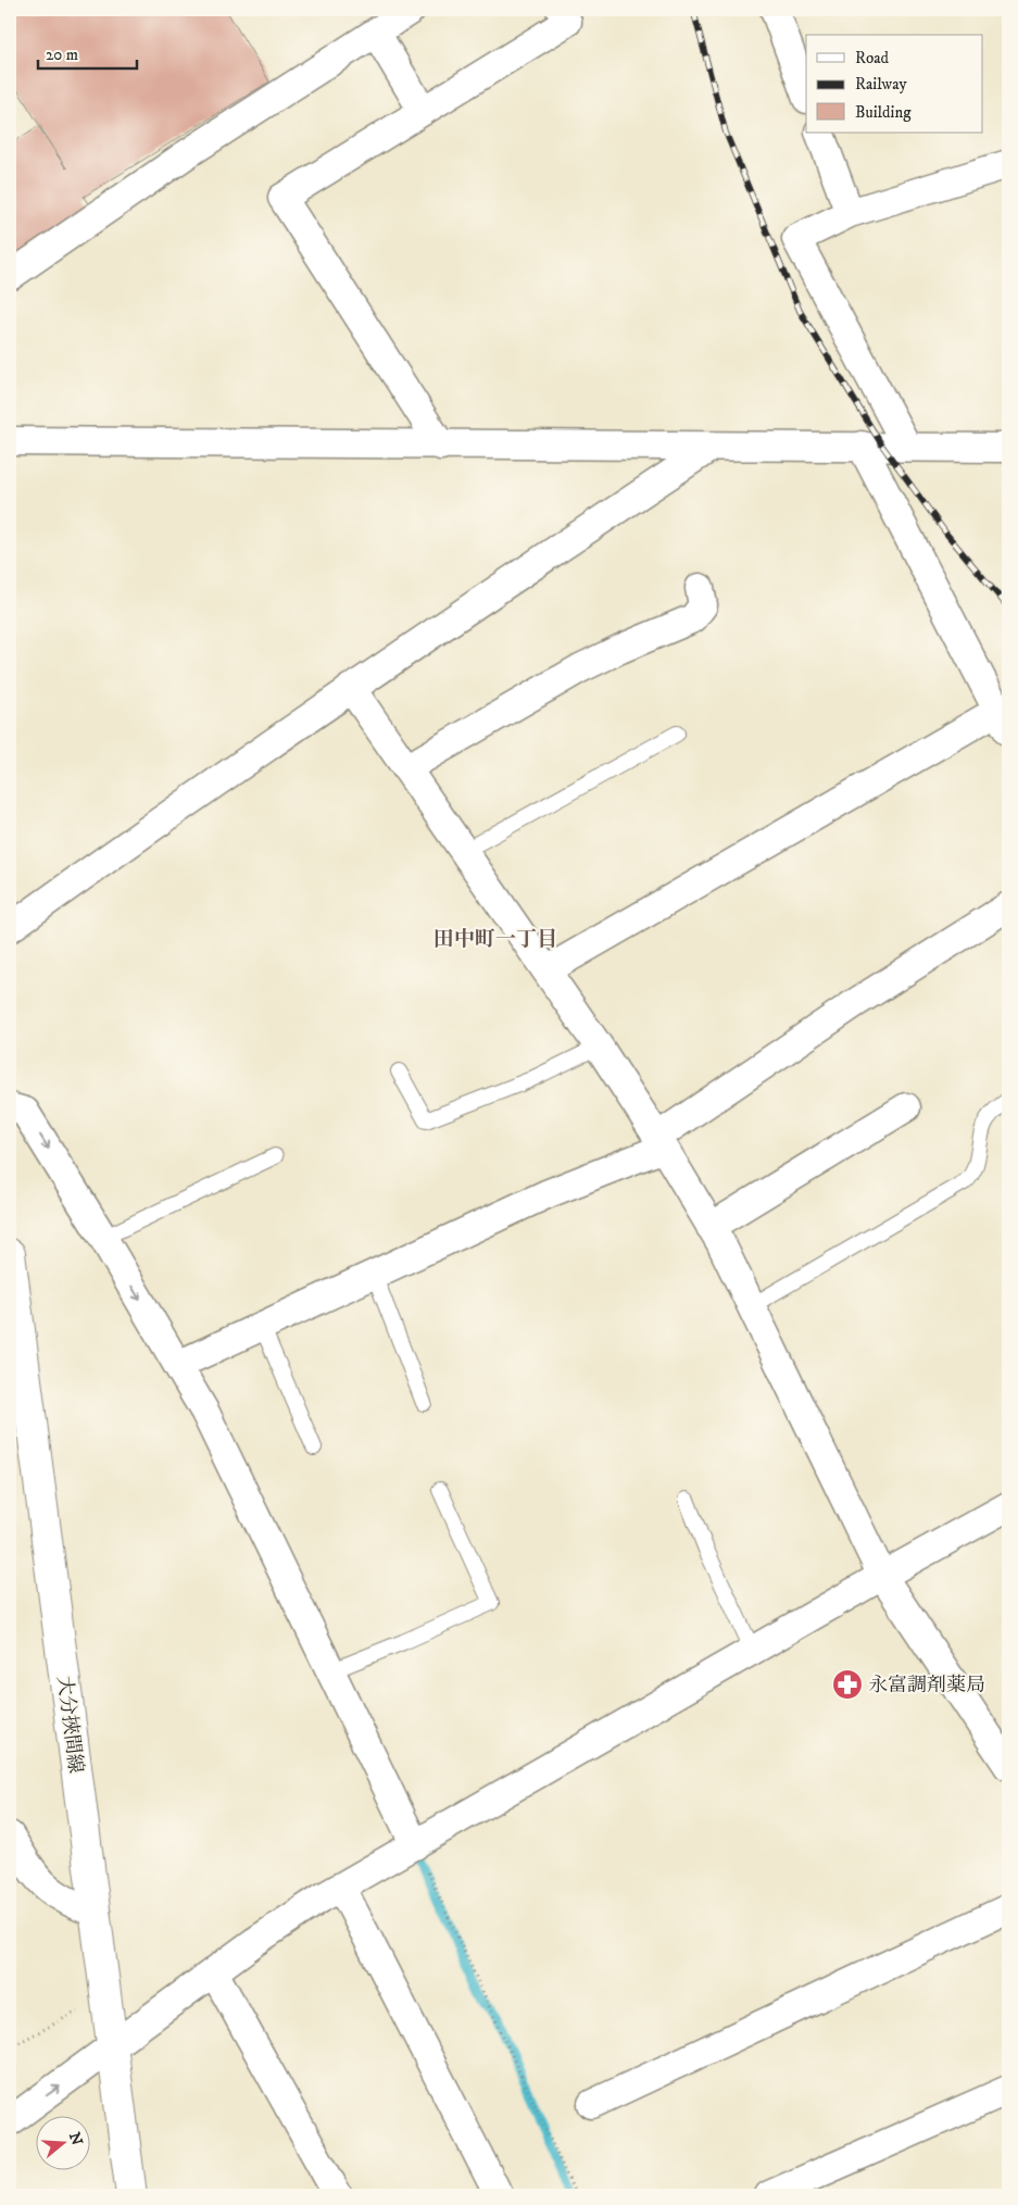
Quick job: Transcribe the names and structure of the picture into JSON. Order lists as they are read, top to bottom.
{
  "streets": {
    "main road": ["大分挾間線"]
  },
  "districts": ["田中町一丁目"],
  "places": {
    "pharmacy": ["永富調剤薬局"]
  },
  "legend": ["Road", "Railway", "Building"],
  "scale_bar": "20 m",
  "north": "right"
}
